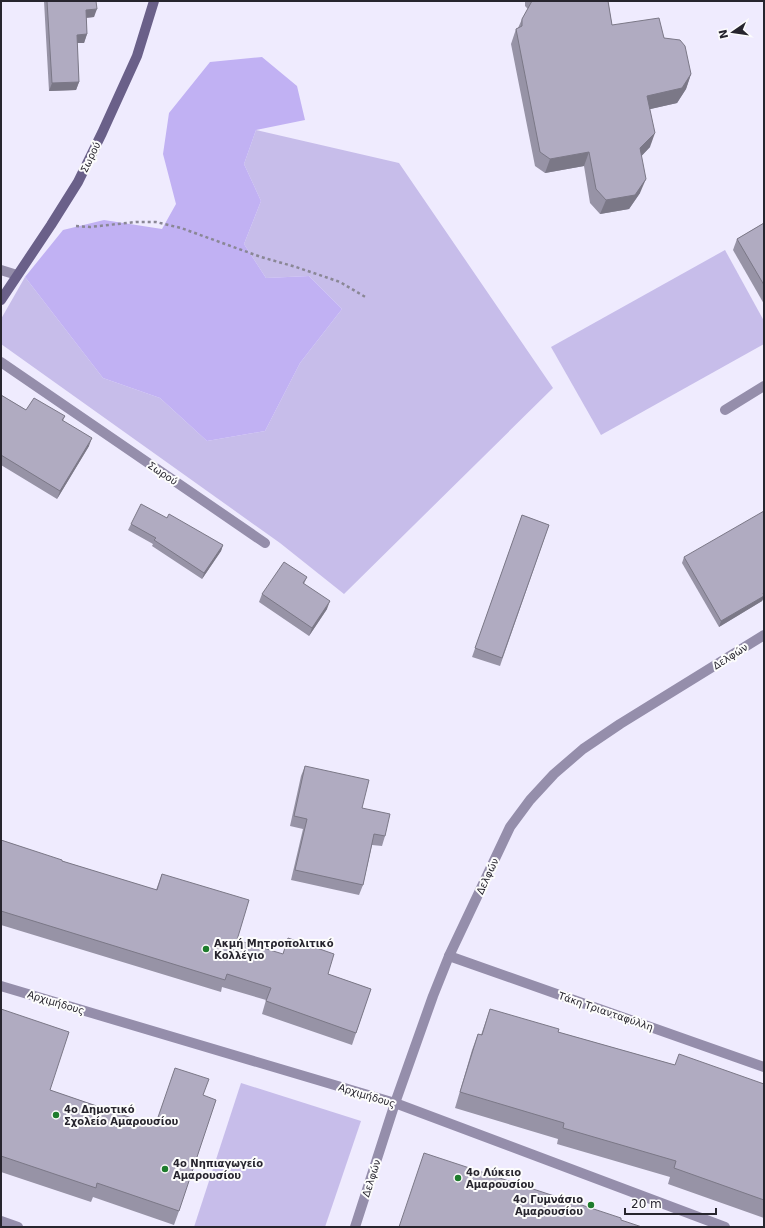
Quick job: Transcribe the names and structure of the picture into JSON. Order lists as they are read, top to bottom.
{
  "streets": {
    "street": [
      "Σωρού",
      "Δελφών",
      "Αρχιμήδους",
      "Τάκη Τριανταφύλλη"
    ]
  },
  "crossings": [
    ["Δελφών", "Αρχιμήδους"],
    ["Δελφών", "Τάκη Τριανταφύλλη"]
  ],
  "places": [
    "Ακμή Μητροπολιτικό Κολλέγιο",
    "4ο Δημοτικό Σχολείο Αμαρουσίου",
    "4ο Νηπιαγωγείο Αμαρουσίου",
    "4ο Λύκειο Αμαρουσίου",
    "4ο Γυμνάσιο Αμαρουσίου"
  ],
  "scale_bar": "20 m",
  "north": "left"
}
